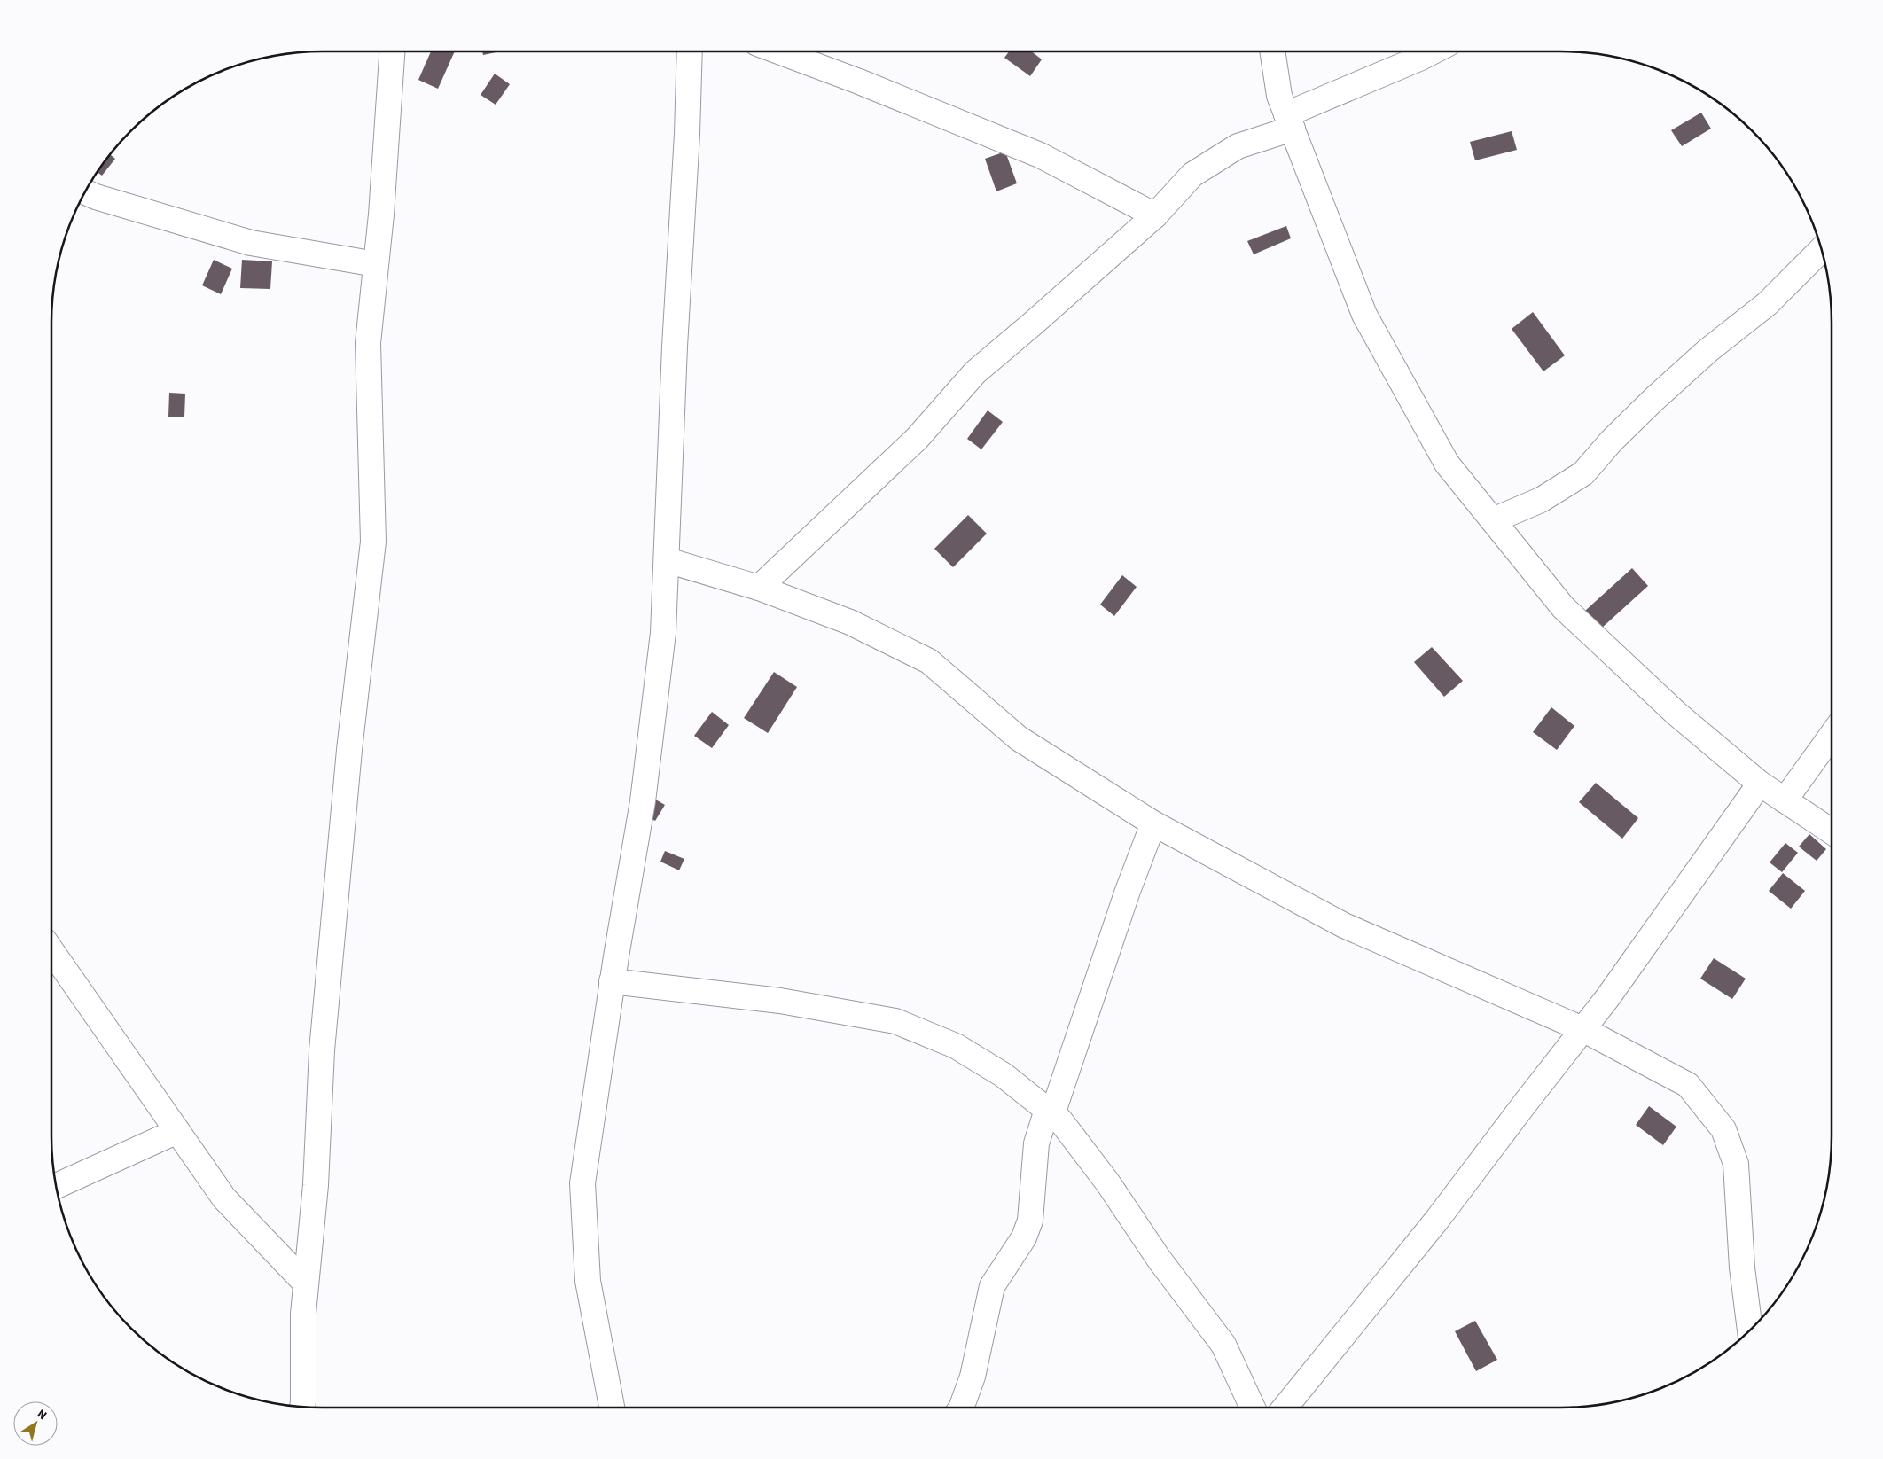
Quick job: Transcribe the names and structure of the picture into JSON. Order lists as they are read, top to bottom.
{
  "north": "top right"
}
